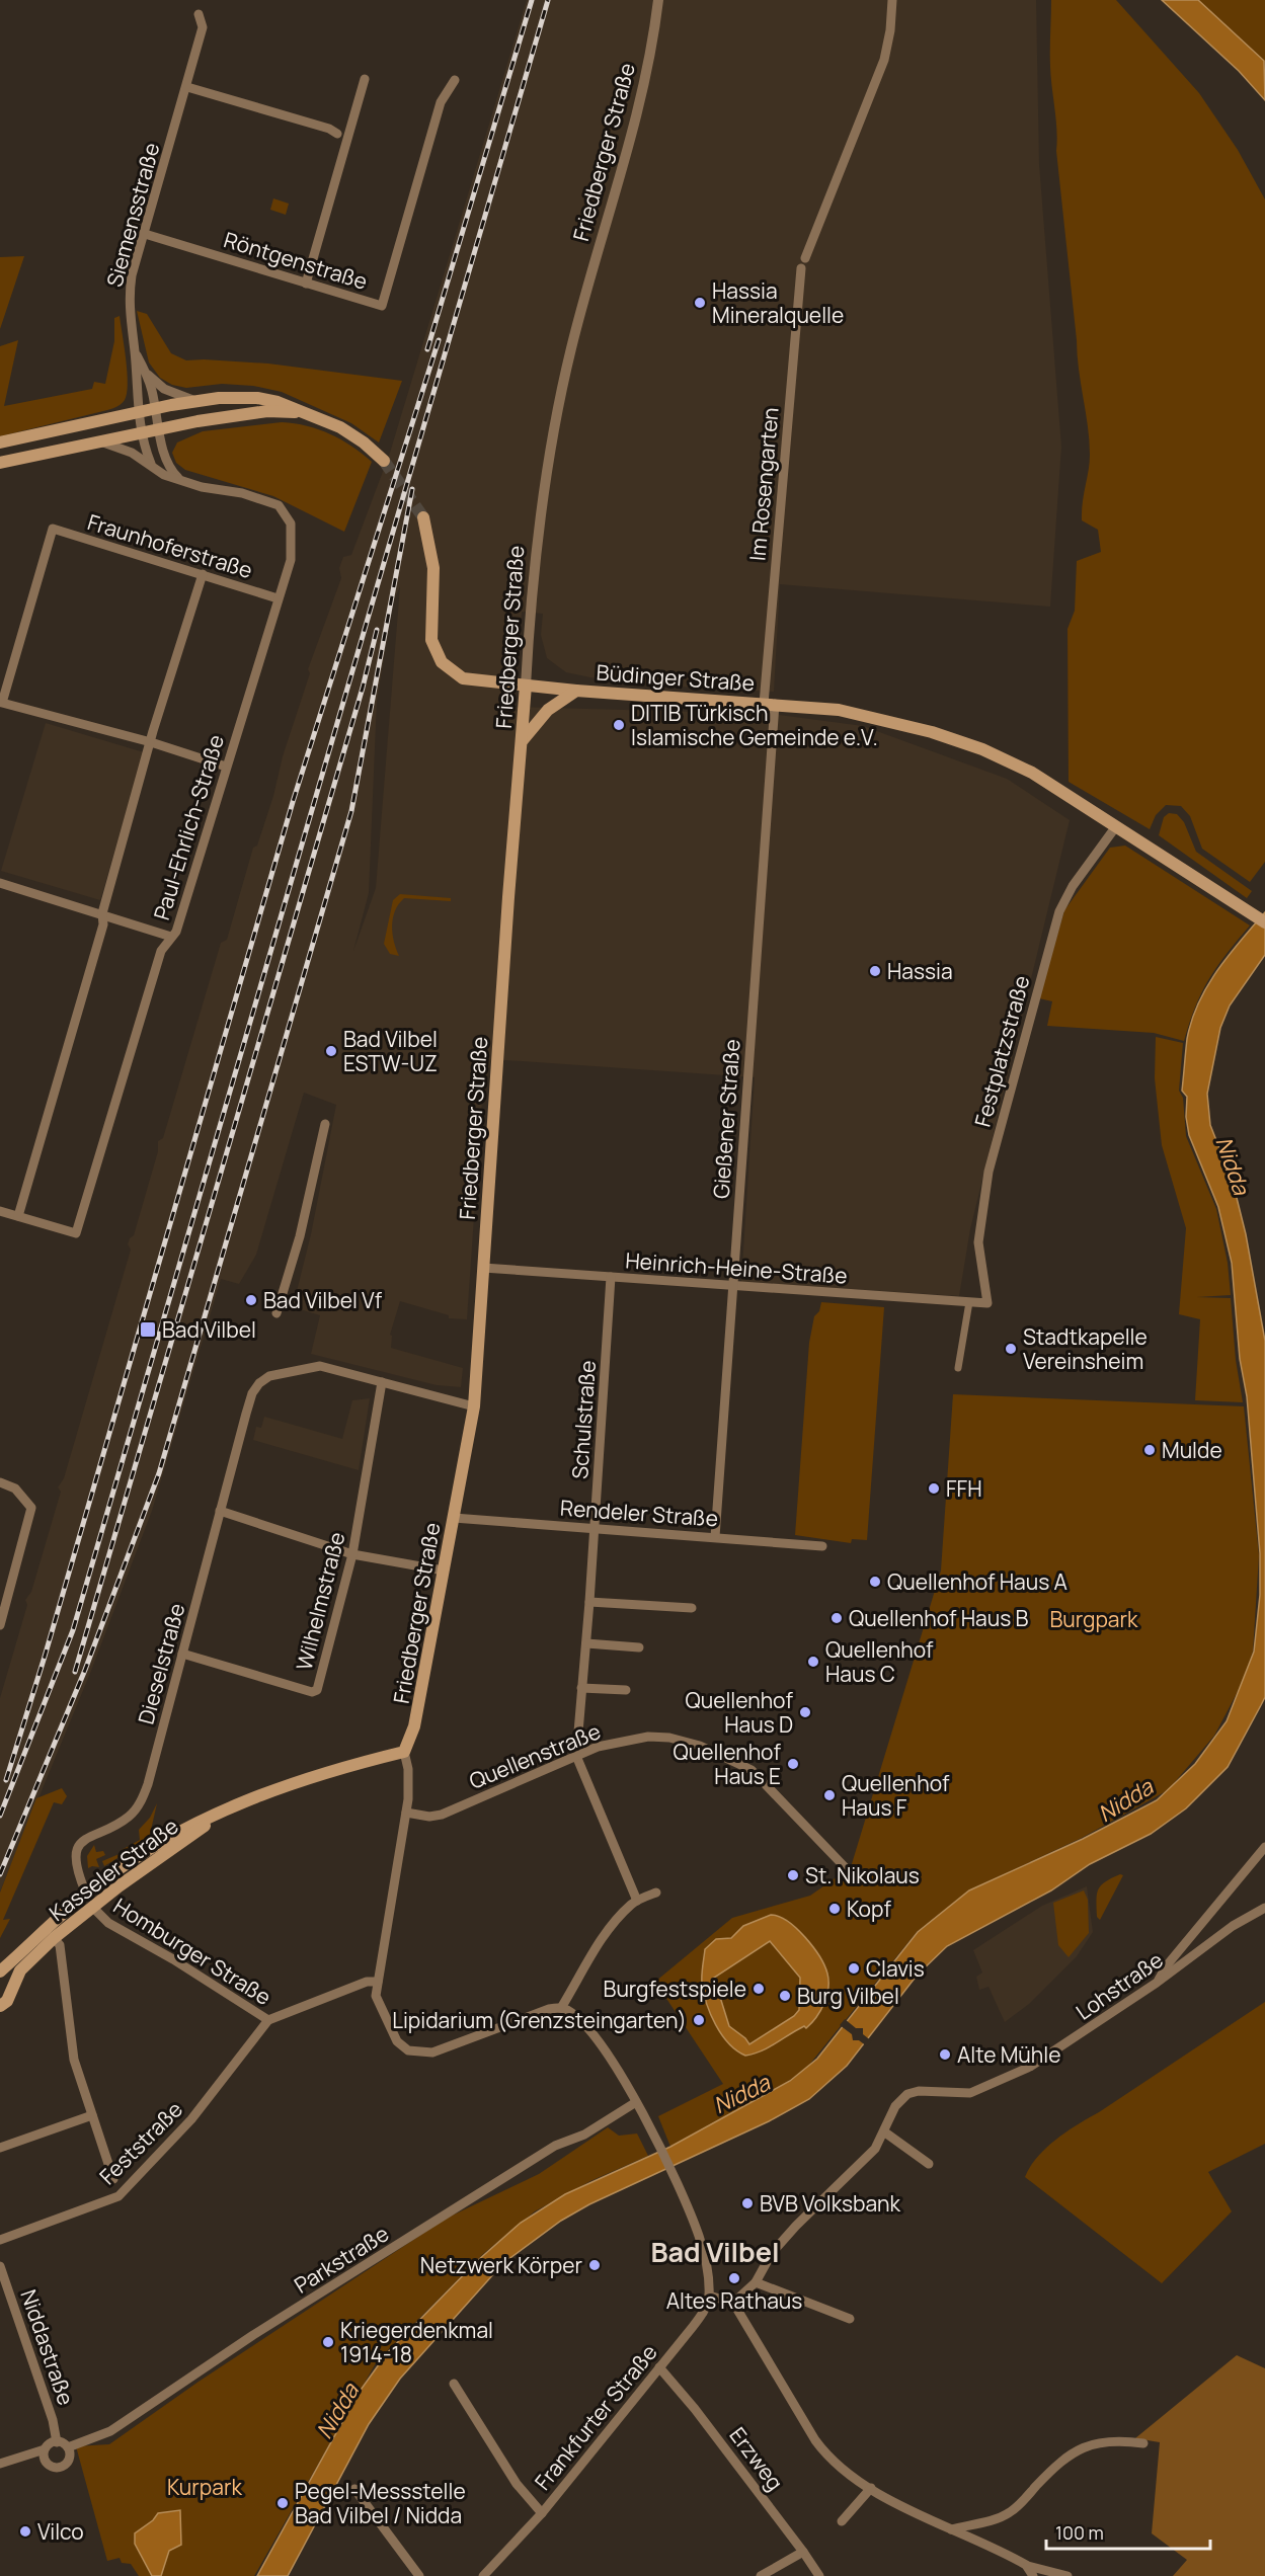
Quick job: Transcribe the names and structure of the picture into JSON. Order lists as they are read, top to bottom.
{
  "streets": {
    "main road": ["Friedberger Straße", "Büdinger Straße", "Kasseler Straße"],
    "street": [
      "Siemensstraße",
      "Röntgenstraße",
      "Im Rosengarten",
      "Fraunhoferstraße",
      "Paul-Ehrlich-Straße",
      "Festplatzstraße",
      "Gießener Straße",
      "Heinrich-Heine-Straße",
      "Schulstraße",
      "Rendeler Straße",
      "Wilhelmstraße",
      "Dieselstraße",
      "Quellenstraße",
      "Homburger Straße",
      "Lohstraße",
      "Feststraße",
      "Parkstraße",
      "Niddastraße",
      "Frankfurter Straße",
      "Erzweg"
    ]
  },
  "crossings": [
    ["Friedberger Straße", "Büdinger Straße"],
    ["Friedberger Straße", "Heinrich-Heine-Straße"],
    ["Friedberger Straße", "Rendeler Straße"],
    ["Friedberger Straße", "Dieselstraße"],
    ["Friedberger Straße", "Quellenstraße"],
    ["Friedberger Straße", "Kasseler Straße"],
    ["Friedberger Straße", "Homburger Straße"],
    ["Siemensstraße", "Röntgenstraße"],
    ["Im Rosengarten", "Büdinger Straße"],
    ["Im Rosengarten", "Gießener Straße"],
    ["Fraunhoferstraße", "Paul-Ehrlich-Straße"],
    ["Büdinger Straße", "Festplatzstraße"],
    ["Büdinger Straße", "Gießener Straße"],
    ["Festplatzstraße", "Heinrich-Heine-Straße"],
    ["Gießener Straße", "Heinrich-Heine-Straße"],
    ["Gießener Straße", "Rendeler Straße"],
    ["Heinrich-Heine-Straße", "Schulstraße"],
    ["Schulstraße", "Rendeler Straße"],
    ["Schulstraße", "Quellenstraße"],
    ["Wilhelmstraße", "Dieselstraße"],
    ["Dieselstraße", "Kasseler Straße"],
    ["Kasseler Straße", "Homburger Straße"],
    ["Homburger Straße", "Feststraße"],
    ["Parkstraße", "Niddastraße"],
    ["Frankfurter Straße", "Erzweg"]
  ],
  "districts": ["Bad Vilbel"],
  "water": ["Nidda"],
  "parks": ["Burgpark", "Kurpark"],
  "places": {
    "other": [
      "Hassia Mineralquelle",
      "DITIB Türkisch Islamische Gemeinde e.V.",
      "Hassia",
      "Bad Vilbel ESTW-UZ",
      "Bad Vilbel Vf",
      "Stadtkapelle Vereinsheim",
      "Mulde",
      "FFH",
      "Quellenhof Haus A",
      "Quellenhof Haus B",
      "Quellenhof Haus C",
      "Quellenhof Haus D",
      "Quellenhof Haus E",
      "Quellenhof Haus F",
      "St. Nikolaus",
      "Kopf",
      "Clavis",
      "Burgfestspiele",
      "Burg Vilbel",
      "Lipidarium (Grenzsteingarten)",
      "Alte Mühle",
      "BVB Volksbank",
      "Netzwerk Körper",
      "Altes Rathaus",
      "Kriegerdenkmal 1914-18",
      "Pegel-Messstelle Bad Vilbel / Nidda",
      "Vilco"
    ],
    "transit": ["Bad Vilbel"]
  },
  "scale_bar": "100 m"
}
